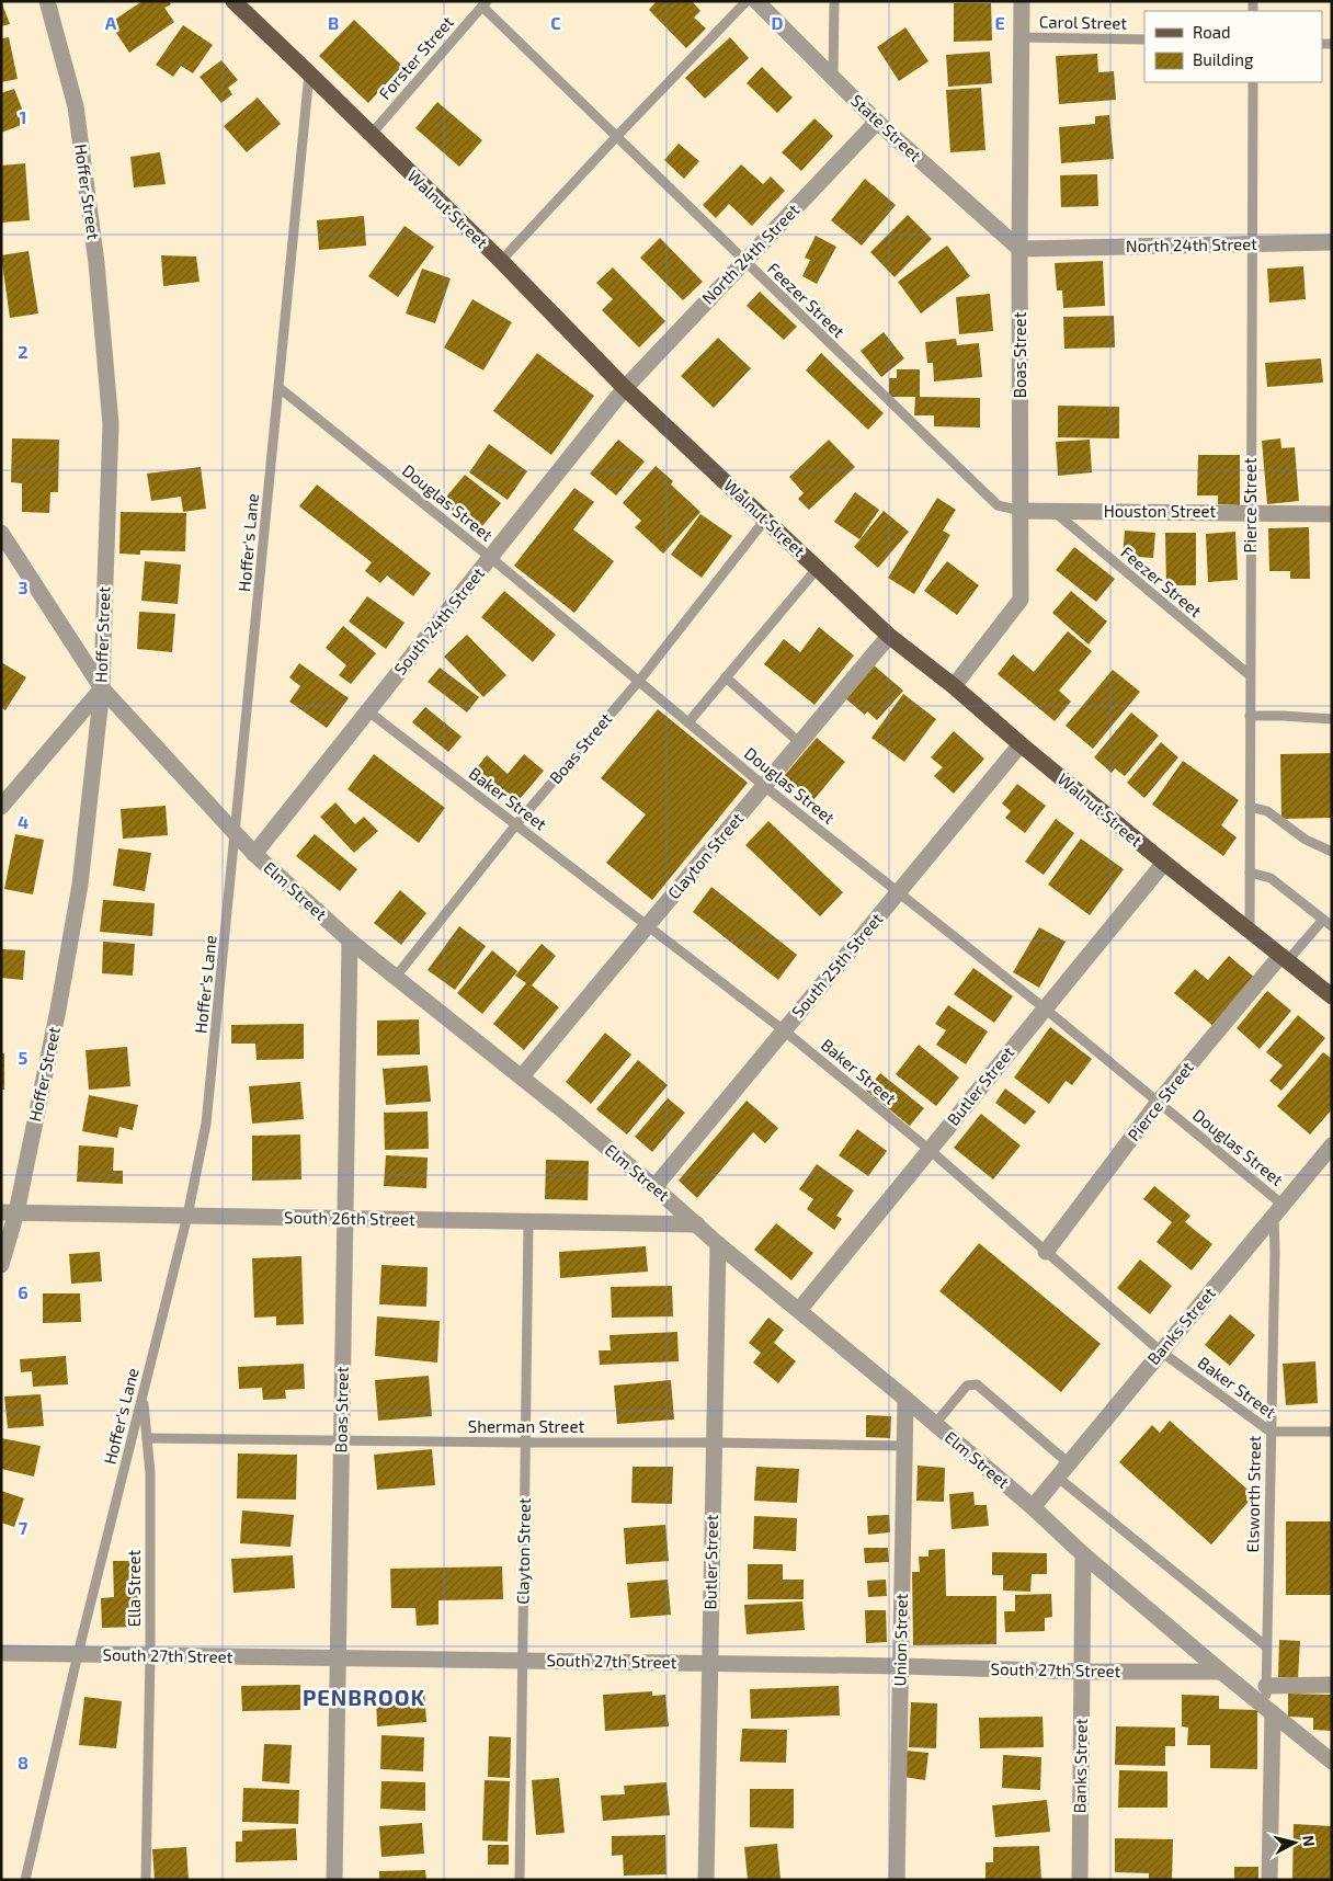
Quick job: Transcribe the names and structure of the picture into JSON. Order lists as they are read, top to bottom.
{
  "streets": {
    "main road": ["Walnut Street"],
    "street": [
      "State Street",
      "Hoffer Street",
      "North 24th Street",
      "Boas Street",
      "Pierce Street",
      "Houston Street",
      "South 24th Street",
      "Clayton Street",
      "Elm Street",
      "South 25th Street",
      "Butler Street",
      "South 26th Street",
      "Banks Street",
      "Union Street",
      "South 27th Street"
    ],
    "lane": [
      "Carol Street",
      "Forster Street",
      "Feezer Street",
      "Douglas Street",
      "Hoffer's Lane",
      "Baker Street",
      "Sherman Street",
      "Elsworth Street",
      "Ella Street"
    ]
  },
  "crossings": [
    ["Carol Street", "Boas Street"],
    ["Forster Street", "Walnut Street"],
    ["Forster Street", "Feezer Street"],
    ["State Street", "North 24th Street"],
    ["State Street", "Boas Street"],
    ["Hoffer Street", "Elm Street"],
    ["Hoffer Street", "South 26th Street"],
    ["Walnut Street", "North 24th Street"],
    ["Walnut Street", "Boas Street"],
    ["Walnut Street", "Pierce Street"],
    ["Walnut Street", "Hoffer's Lane"],
    ["Walnut Street", "South 24th Street"],
    ["Walnut Street", "Clayton Street"],
    ["Walnut Street", "South 25th Street"],
    ["Walnut Street", "Butler Street"],
    ["North 24th Street", "Feezer Street"],
    ["North 24th Street", "Boas Street"],
    ["North 24th Street", "Pierce Street"],
    ["North 24th Street", "South 24th Street"],
    ["Feezer Street", "Boas Street"],
    ["Feezer Street", "Pierce Street"],
    ["Feezer Street", "Houston Street"],
    ["Boas Street", "Douglas Street"],
    ["Boas Street", "Houston Street"],
    ["Boas Street", "Baker Street"],
    ["Boas Street", "Elm Street"],
    ["Boas Street", "South 26th Street"],
    ["Boas Street", "Sherman Street"],
    ["Boas Street", "South 27th Street"],
    ["Douglas Street", "Pierce Street"],
    ["Douglas Street", "Hoffer's Lane"],
    ["Douglas Street", "South 24th Street"],
    ["Douglas Street", "Clayton Street"],
    ["Douglas Street", "South 25th Street"],
    ["Douglas Street", "Butler Street"],
    ["Douglas Street", "Banks Street"],
    ["Douglas Street", "Elsworth Street"],
    ["Pierce Street", "Houston Street"],
    ["Pierce Street", "Baker Street"],
    ["Hoffer's Lane", "Elm Street"],
    ["Hoffer's Lane", "South 26th Street"],
    ["Hoffer's Lane", "Ella Street"],
    ["Hoffer's Lane", "South 27th Street"],
    ["South 24th Street", "Baker Street"],
    ["South 24th Street", "Elm Street"],
    ["Baker Street", "Clayton Street"],
    ["Baker Street", "South 25th Street"],
    ["Baker Street", "Butler Street"],
    ["Baker Street", "Banks Street"],
    ["Baker Street", "Elsworth Street"],
    ["Clayton Street", "Elm Street"],
    ["Clayton Street", "South 26th Street"],
    ["Clayton Street", "Sherman Street"],
    ["Clayton Street", "South 27th Street"],
    ["Elm Street", "South 25th Street"],
    ["Elm Street", "Butler Street"],
    ["Elm Street", "South 26th Street"],
    ["Elm Street", "Banks Street"],
    ["Elm Street", "Elsworth Street"],
    ["Elm Street", "Union Street"],
    ["Elm Street", "South 27th Street"],
    ["Butler Street", "Sherman Street"],
    ["Butler Street", "South 27th Street"],
    ["Banks Street", "Elsworth Street"],
    ["Banks Street", "South 27th Street"],
    ["Sherman Street", "Ella Street"],
    ["Sherman Street", "Union Street"],
    ["Ella Street", "South 27th Street"],
    ["Union Street", "South 27th Street"]
  ],
  "districts": ["PENBROOK"],
  "legend": ["Road", "Building"],
  "north": "right",
  "grid": {
    "columns": [
      "A",
      "B",
      "C",
      "D",
      "E"
    ],
    "rows": [
      "1",
      "2",
      "3",
      "4",
      "5",
      "6",
      "7",
      "8"
    ]
  }
}
